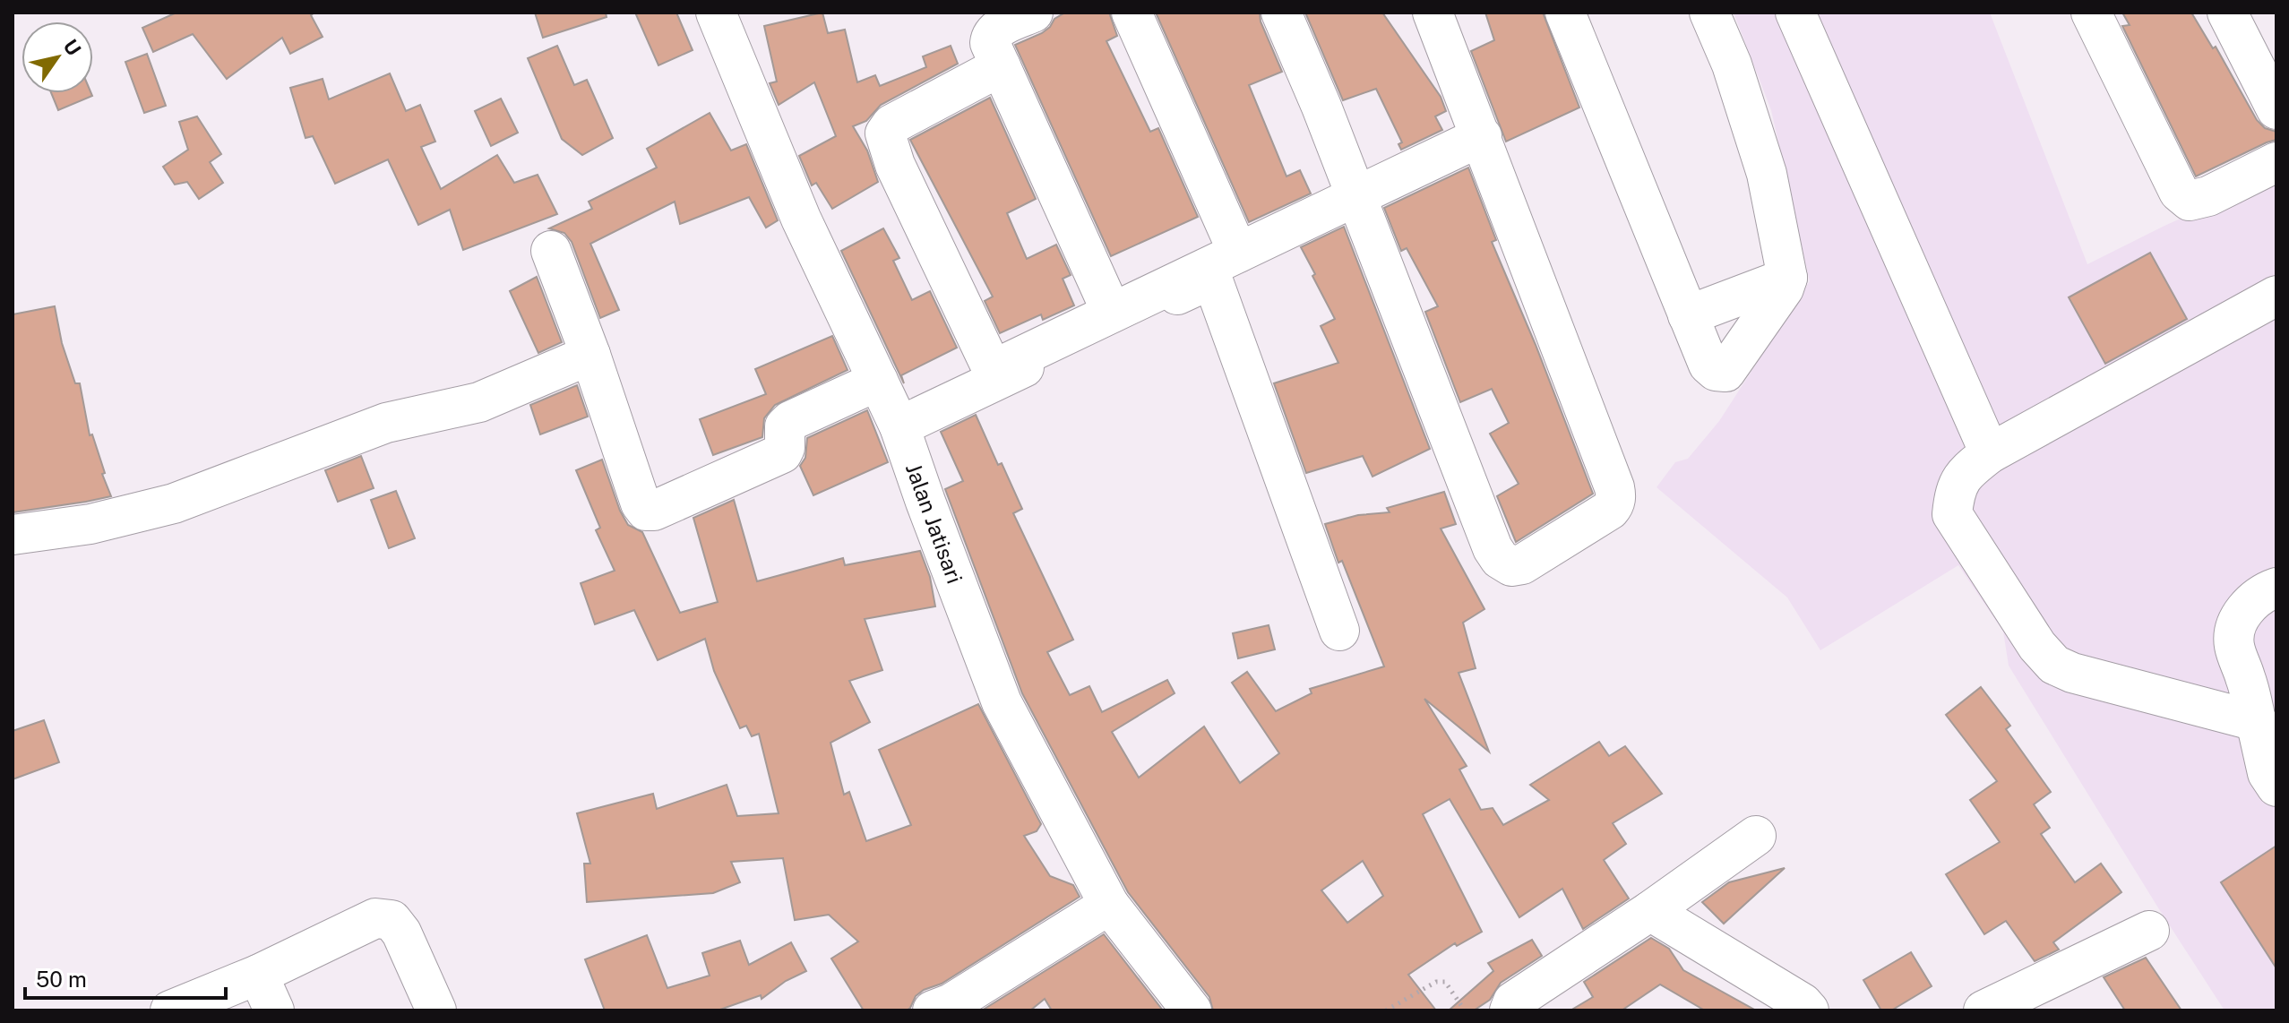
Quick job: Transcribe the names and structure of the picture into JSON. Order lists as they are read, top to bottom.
{
  "streets": {
    "street": ["Jalan Jatisari"]
  },
  "scale_bar": "50 m",
  "north": "top right"
}
